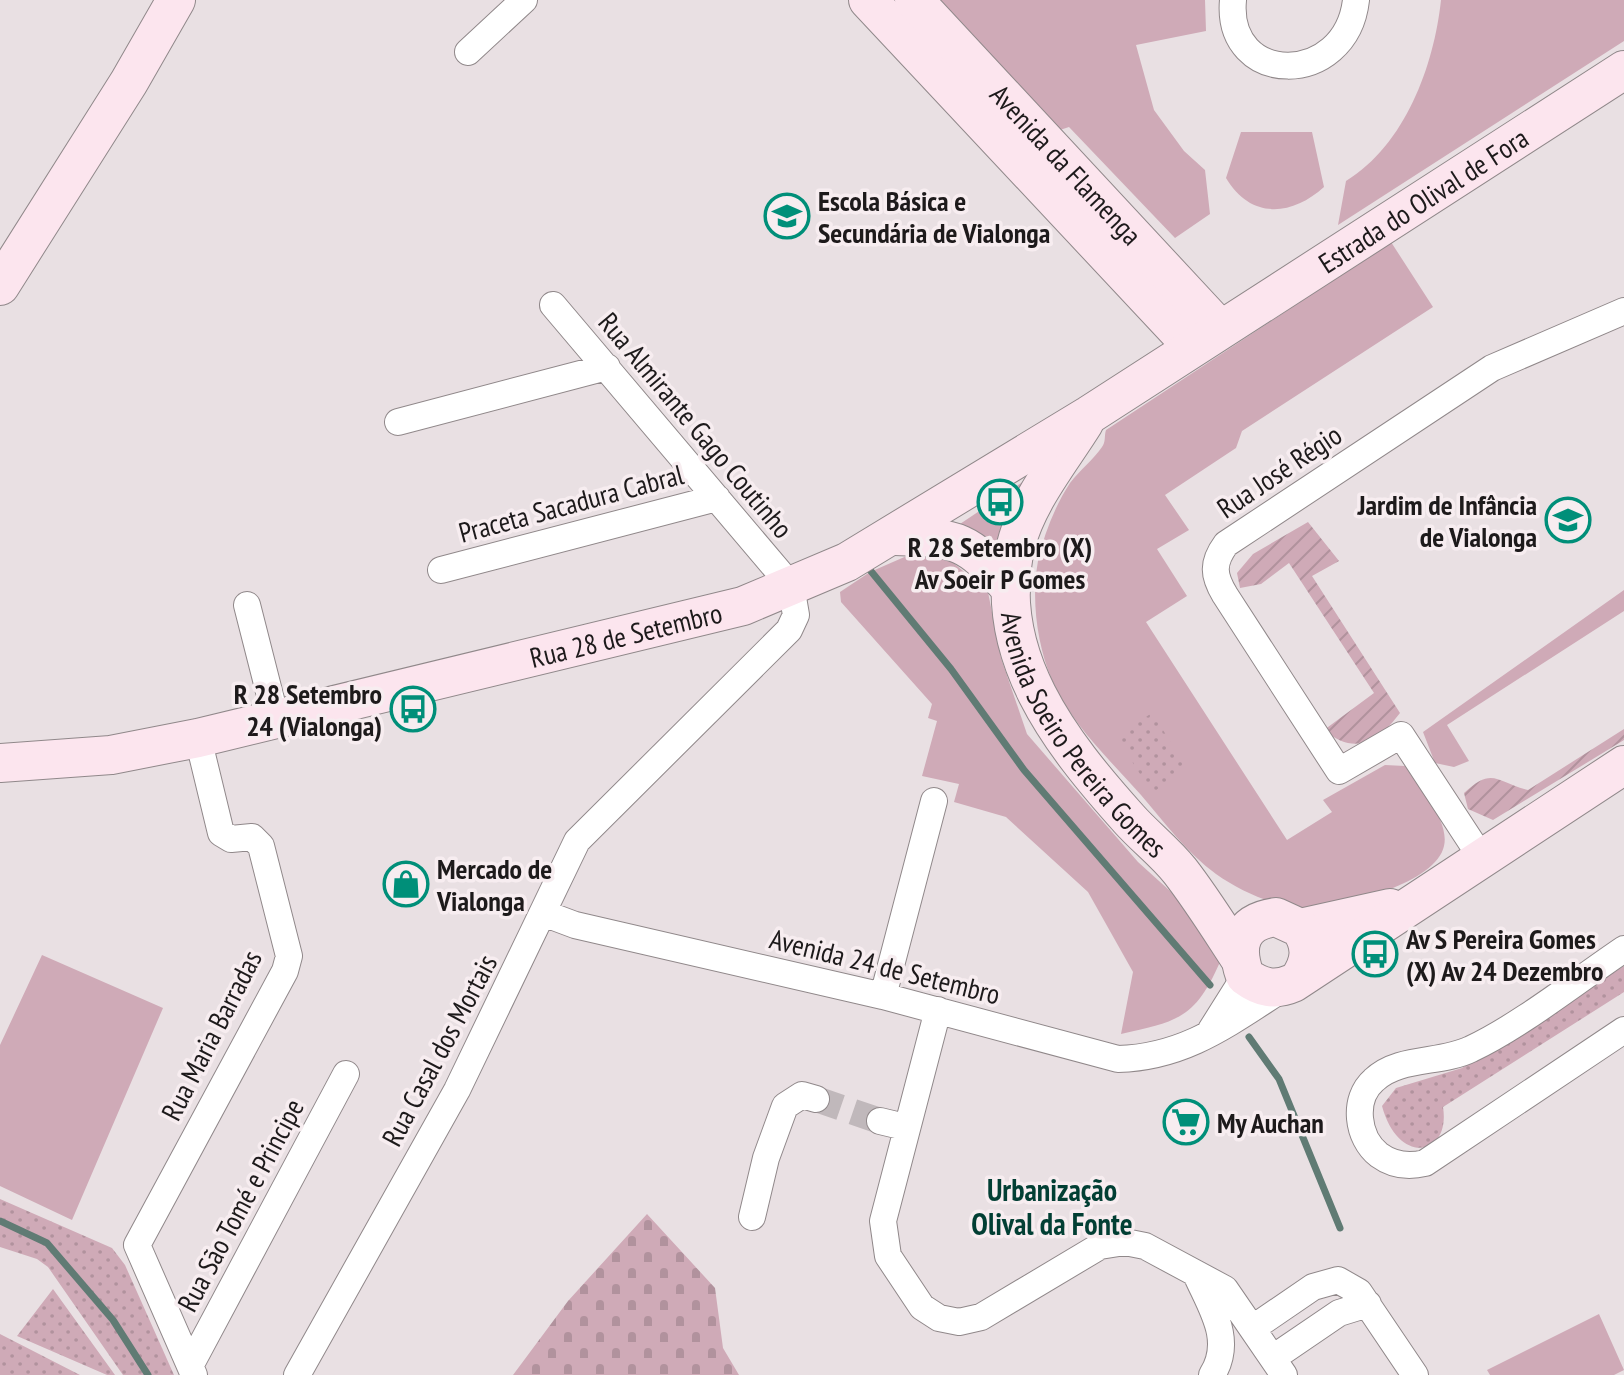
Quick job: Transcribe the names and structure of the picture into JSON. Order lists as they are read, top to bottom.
{
  "streets": {
    "street": [
      "Avenida da Flamenga",
      "Estrada do Olival de Fora",
      "Rua Almirante Gago Coutinho",
      "Rua José Régio",
      "Praceta Sacadura Cabral",
      "Rua 28 de Setembro",
      "Avenida Soeiro Pereira Gomes",
      "Avenida 24 de Setembro",
      "Rua Maria Barradas",
      "Rua Casal dos Mortais",
      "Rua São Tomé e Principe"
    ]
  },
  "crossings": [
    ["Avenida da Flamenga", "Estrada do Olival de Fora"],
    ["Avenida da Flamenga", "Rua 28 de Setembro"],
    ["Estrada do Olival de Fora", "Rua 28 de Setembro"],
    ["Rua Almirante Gago Coutinho", "Praceta Sacadura Cabral"],
    ["Rua Almirante Gago Coutinho", "Rua 28 de Setembro"],
    ["Rua Almirante Gago Coutinho", "Rua Casal dos Mortais"],
    ["Rua 28 de Setembro", "Avenida Soeiro Pereira Gomes"],
    ["Rua 28 de Setembro", "Rua Maria Barradas"],
    ["Rua 28 de Setembro", "Rua Casal dos Mortais"],
    ["Avenida Soeiro Pereira Gomes", "Avenida 24 de Setembro"],
    ["Avenida 24 de Setembro", "Rua Casal dos Mortais"],
    ["Rua Maria Barradas", "Rua São Tomé e Principe"]
  ],
  "districts": ["Urbanização Olival da Fonte"],
  "places": {
    "school or university": ["Escola Básica e Secundária de Vialonga", "Jardim de Infância de Vialonga"],
    "bus stop": ["R 28 Setembro (X) Av Soeir P Gomes", "R 28 Setembro 24 (Vialonga)", "Av S Pereira Gomes (X) Av 24 Dezembro"],
    "shop": ["Mercado de Vialonga"],
    "supermarket": ["My Auchan"]
  }
}
